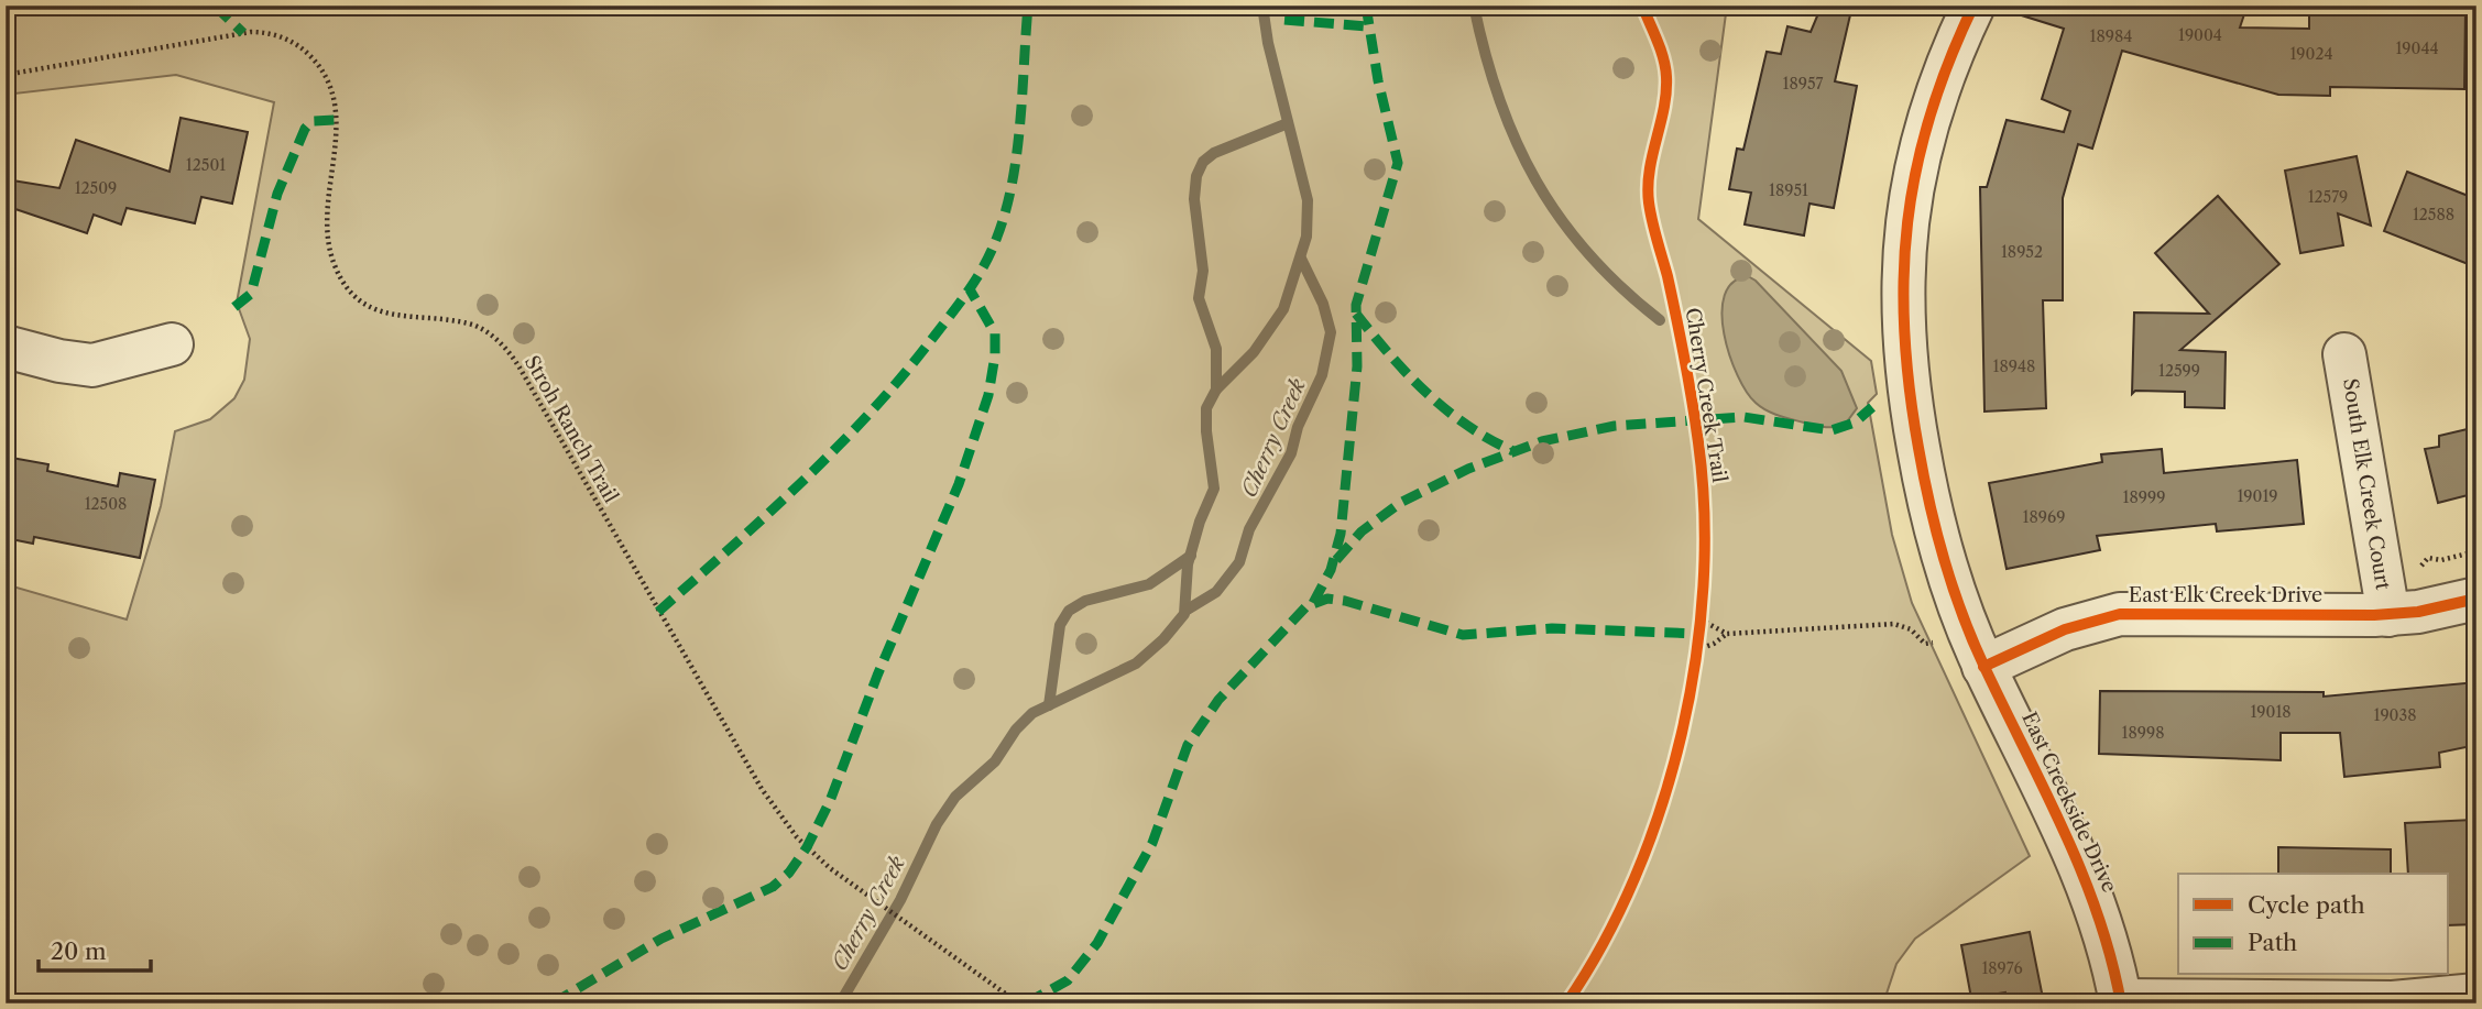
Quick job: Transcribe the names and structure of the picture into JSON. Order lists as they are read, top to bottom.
{
  "streets": {
    "street": ["South Elk Creek Court", "East Elk Creek Drive", "East Creekside Drive"],
    "path": ["Stroh Ranch Trail"],
    "cycle path": ["Cherry Creek Trail"]
  },
  "crossings": [
    ["South Elk Creek Court", "East Elk Creek Drive"],
    ["East Elk Creek Drive", "East Creekside Drive"]
  ],
  "water": ["Cherry Creek"],
  "house_numbers": [
    "19004",
    "18984",
    "19044",
    "19024",
    "18957",
    "12501",
    "12509",
    "18951",
    "12579",
    "12588",
    "18952",
    "18948",
    "12599",
    "19019",
    "18999",
    "12508",
    "18969",
    "19018",
    "19038",
    "18998",
    "18976"
  ],
  "legend": ["Cycle path", "Path"],
  "scale_bar": "20 m"
}
